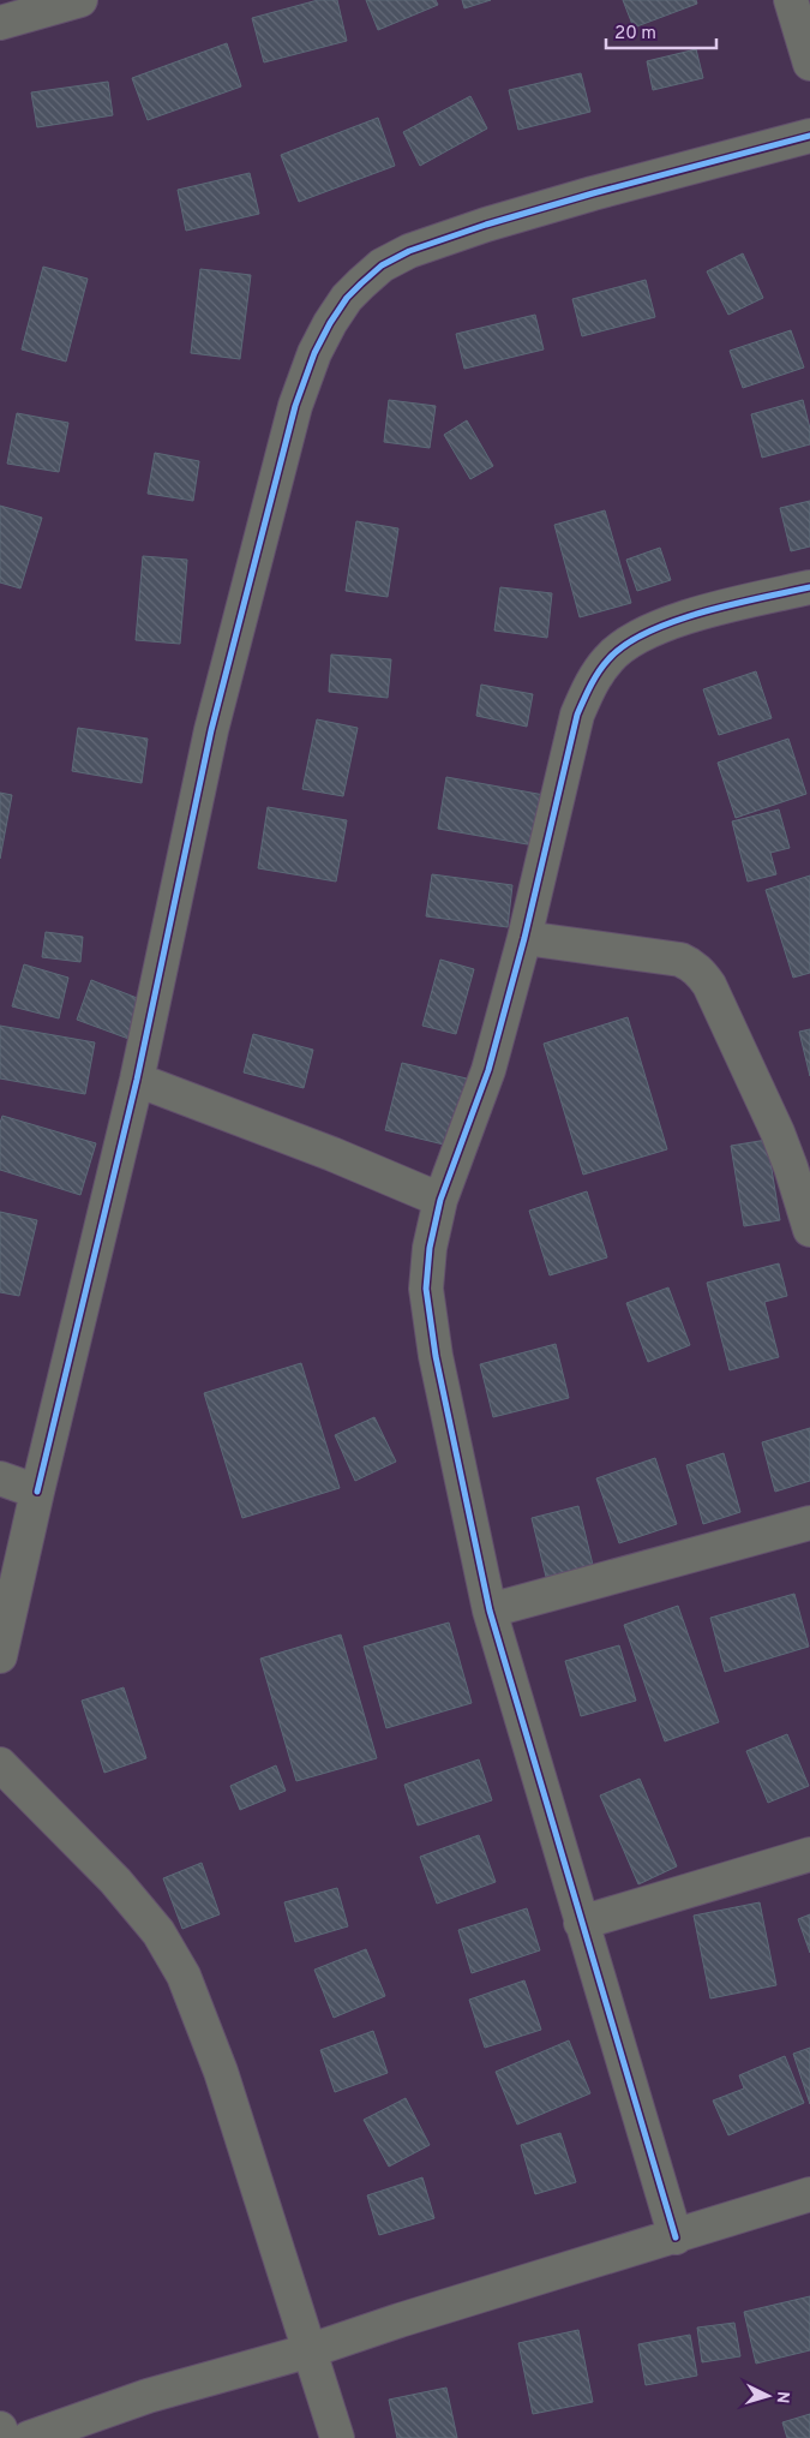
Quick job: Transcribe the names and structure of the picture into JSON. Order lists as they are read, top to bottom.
{
  "scale_bar": "20 m",
  "north": "right"
}
